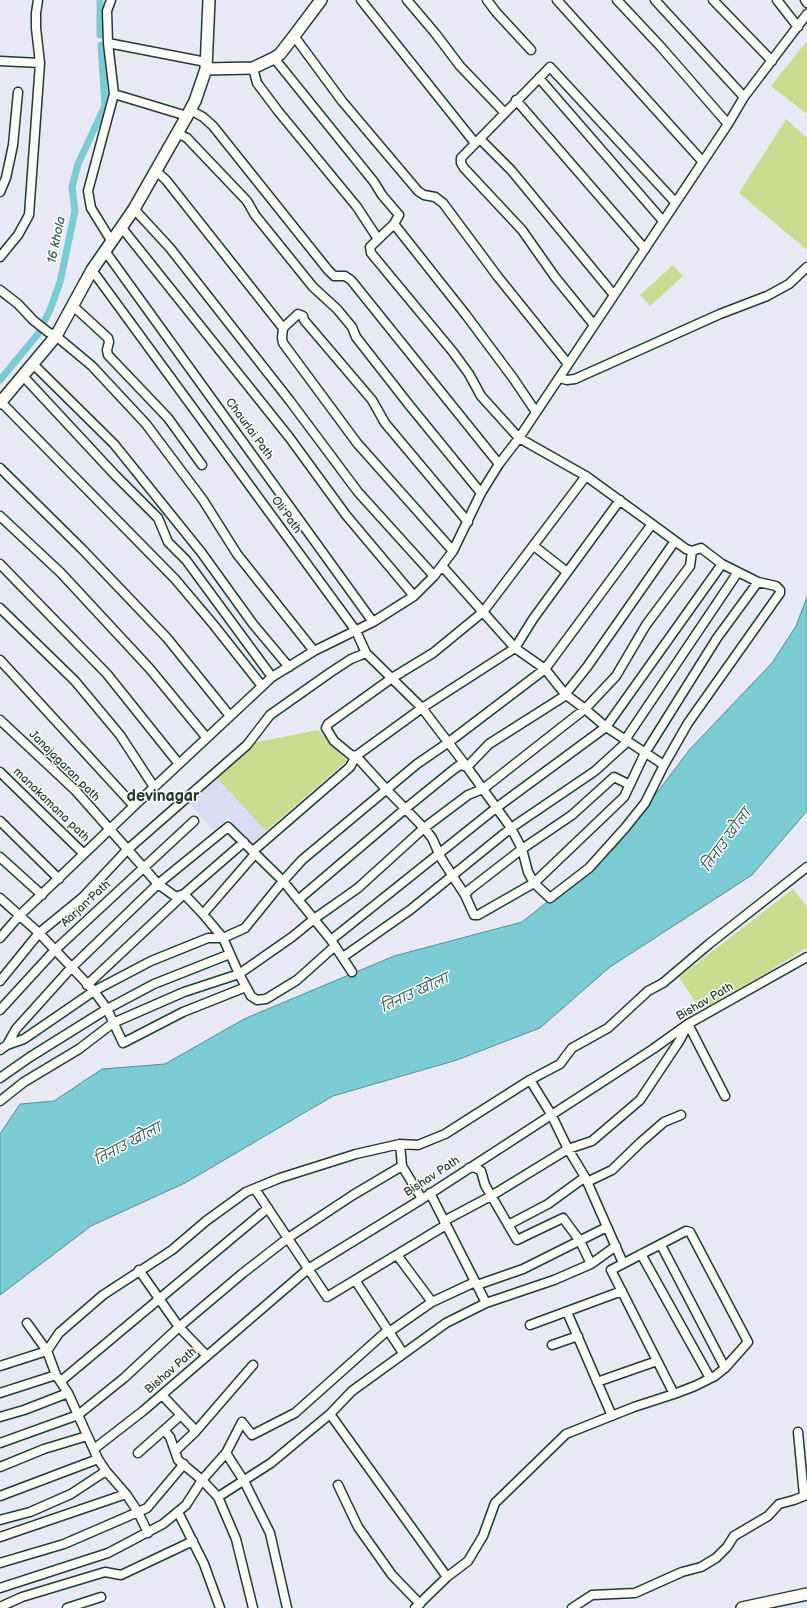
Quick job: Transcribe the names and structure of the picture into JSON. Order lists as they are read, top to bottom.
{
  "streets": {
    "street": [
      "Chaurlai Path",
      "Oli Path",
      "Janajagaran path",
      "manakamana path",
      "Aarjan Path",
      "Bishav Path"
    ]
  },
  "crossings": [
    ["Janajagaran path", "Aarjan Path"]
  ],
  "districts": ["devinagar"],
  "water": ["16 khola", "तिनाउ खोला"]
}
